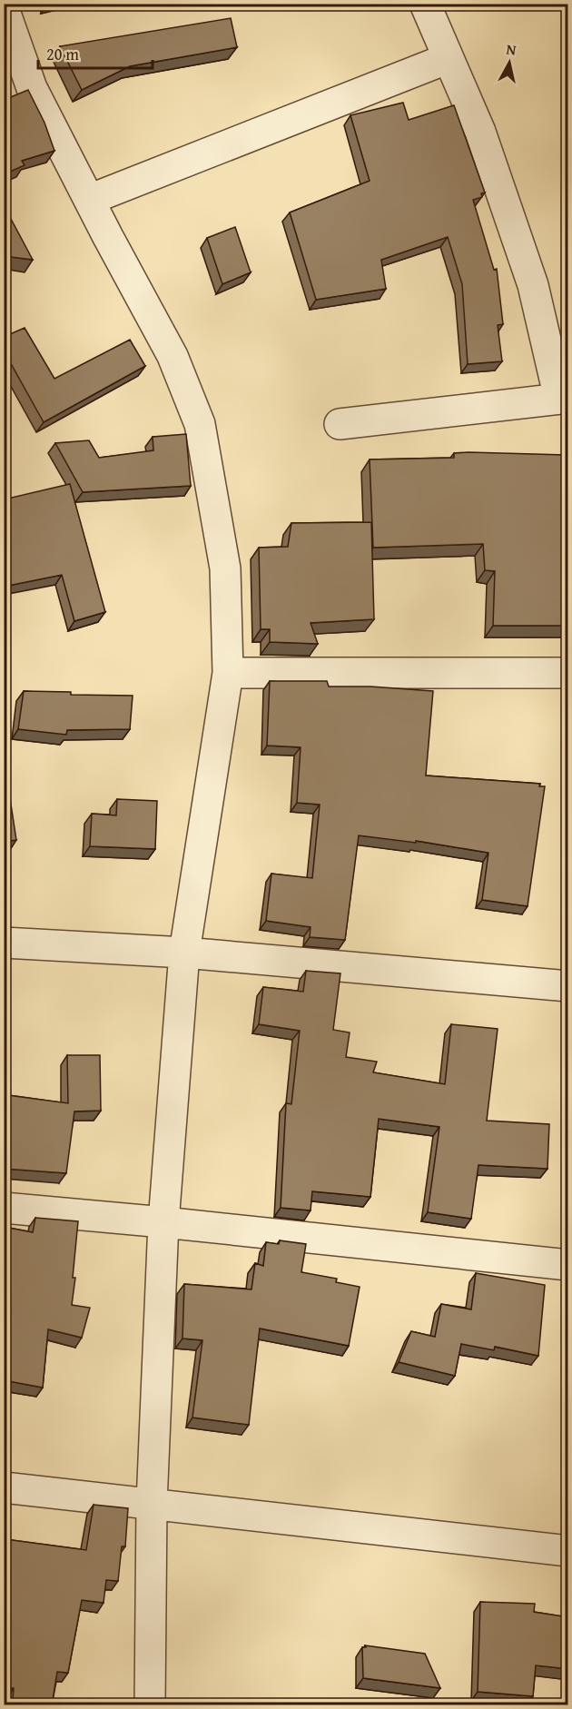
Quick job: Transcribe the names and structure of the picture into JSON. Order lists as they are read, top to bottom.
{
  "scale_bar": "20 m",
  "north": "top"
}
